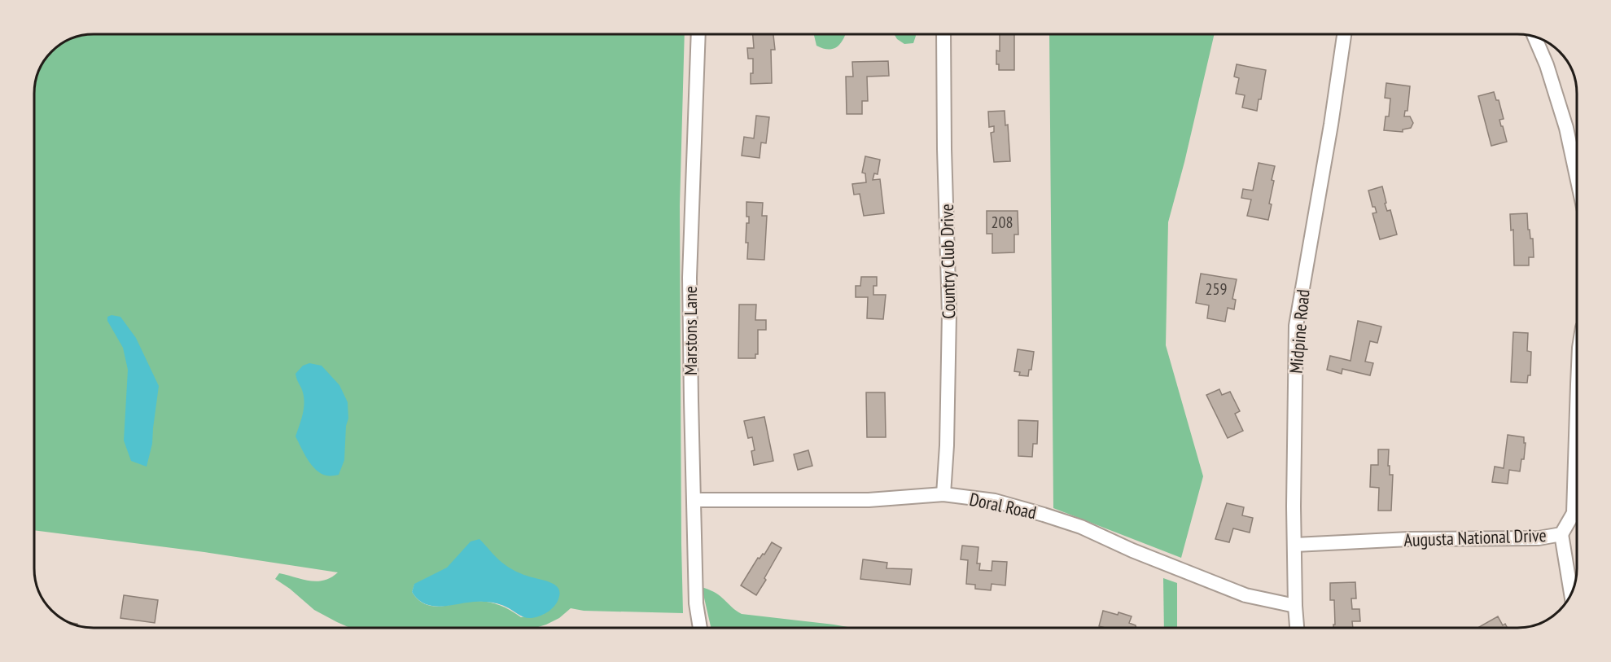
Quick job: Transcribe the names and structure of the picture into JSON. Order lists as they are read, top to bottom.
{
  "streets": {
    "street": [
      "Country Club Drive",
      "Marstons Lane",
      "Midpine Road",
      "Doral Road",
      "Augusta National Drive"
    ]
  },
  "crossings": [
    ["Country Club Drive", "Doral Road"],
    ["Marstons Lane", "Doral Road"],
    ["Midpine Road", "Doral Road"],
    ["Midpine Road", "Augusta National Drive"]
  ],
  "house_numbers": ["208", "259"]
}
